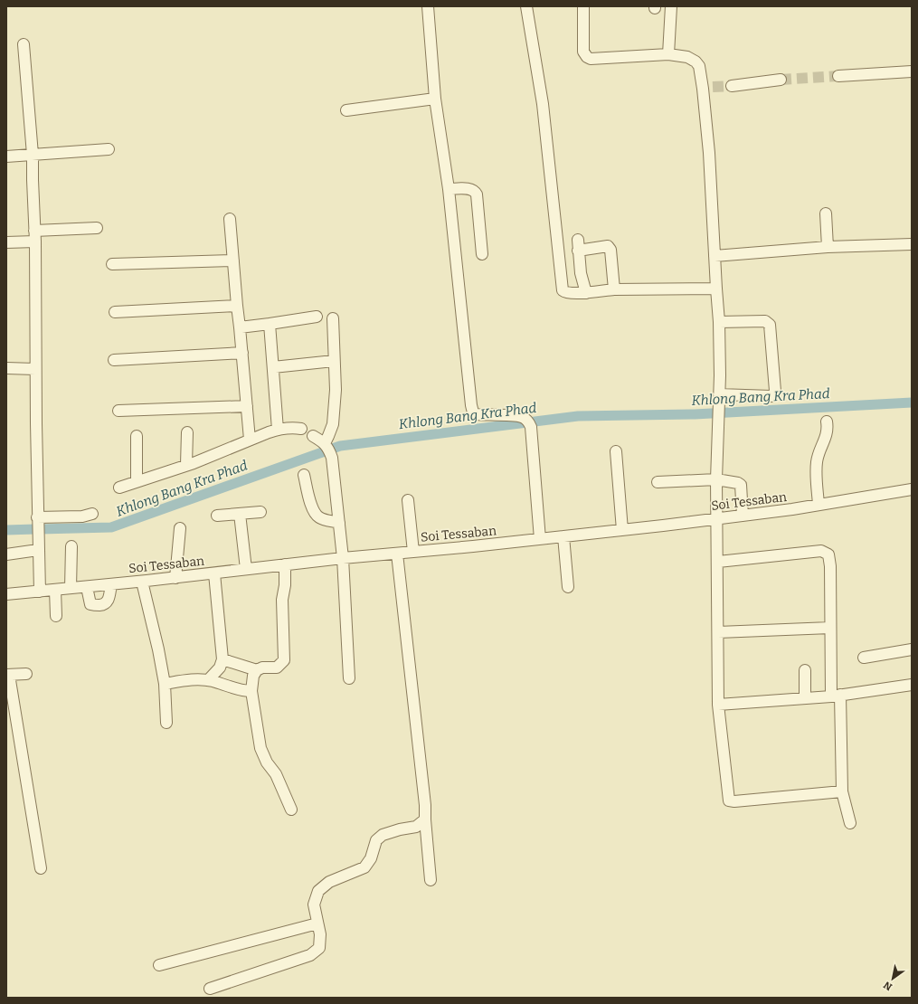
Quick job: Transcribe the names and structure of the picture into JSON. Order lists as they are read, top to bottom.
{
  "streets": {
    "street": ["Soi Tessaban"]
  },
  "water": ["Khlong Bang Kra Phad"],
  "north": "bottom left"
}
